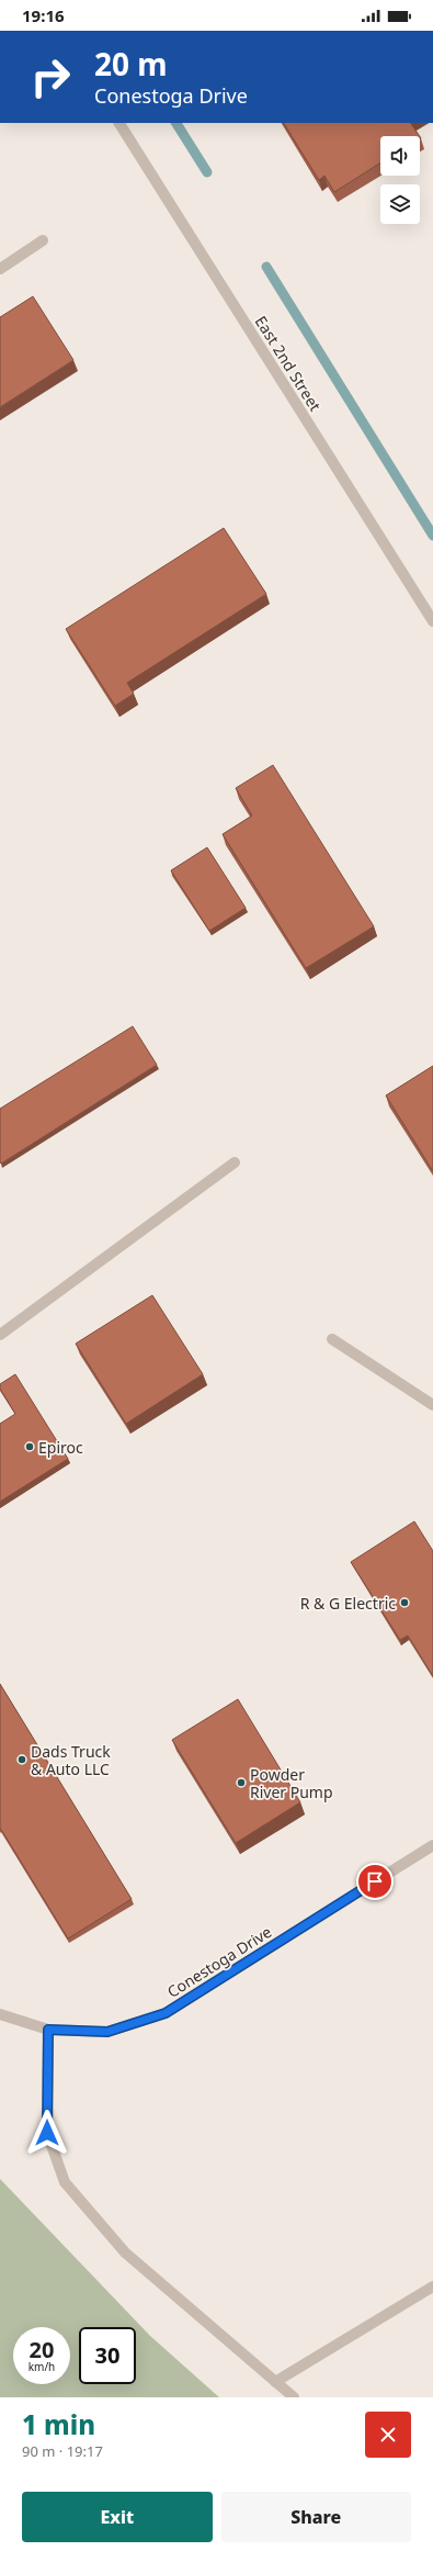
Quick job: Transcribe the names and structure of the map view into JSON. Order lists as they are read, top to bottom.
{
  "streets": {
    "street": ["East 2nd Street", "Conestoga Drive"]
  },
  "places": [
    "Epiroc",
    "R & G Electric",
    "Dads Truck & Auto LLC",
    "Powder River Pump"
  ],
  "page": {
    "status": "19:16",
    "turn": ["20 m", "Conestoga Drive"],
    "speed": "20 km/h",
    "limit": "30",
    "heading": ["1 min", "90 m · 19:17"],
    "buttons": ["Exit", "Share"]
  }
}
